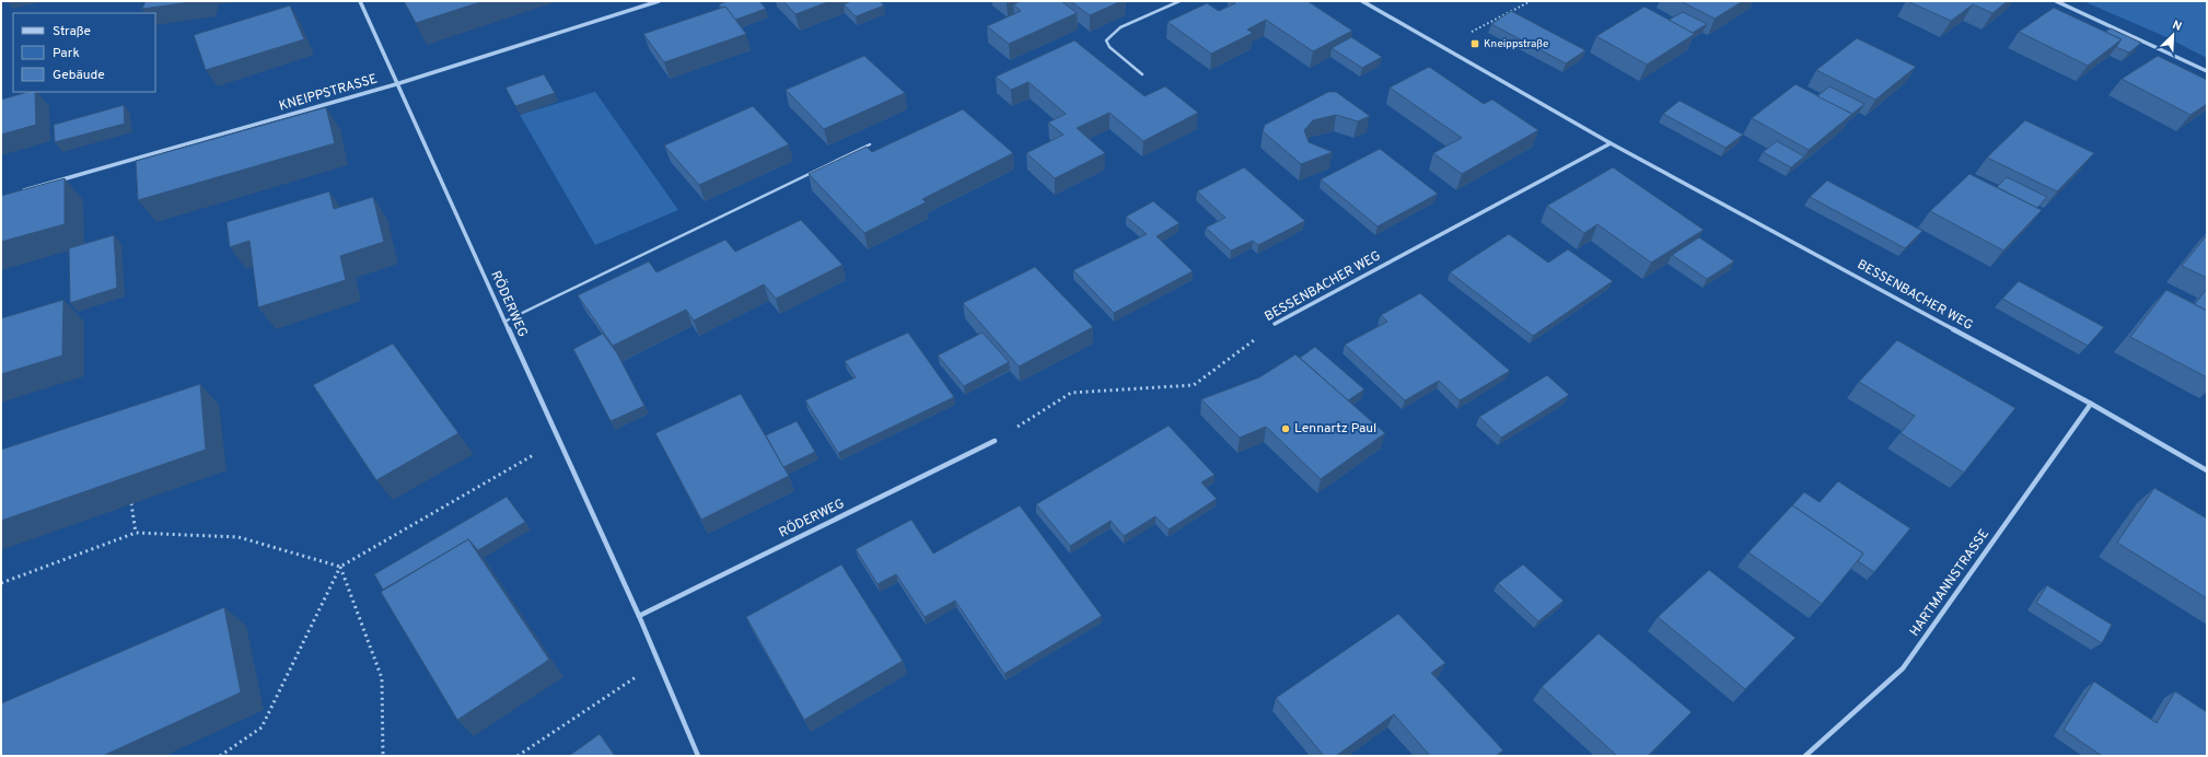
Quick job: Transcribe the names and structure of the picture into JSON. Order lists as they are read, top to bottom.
{
  "streets": {
    "street": [
      "KNEIPPSTRASSE",
      "BESSENBACHER WEG",
      "RÖDERWEG",
      "HARTMANNSTRASSE"
    ]
  },
  "crossings": [
    ["KNEIPPSTRASSE", "RÖDERWEG"],
    ["BESSENBACHER WEG", "RÖDERWEG"],
    ["BESSENBACHER WEG", "HARTMANNSTRASSE"]
  ],
  "places": {
    "transit": ["Kneippstraße"],
    "other": ["Lennartz Paul"]
  },
  "legend": ["Straße", "Park", "Gebäude"],
  "north": "top right"
}
